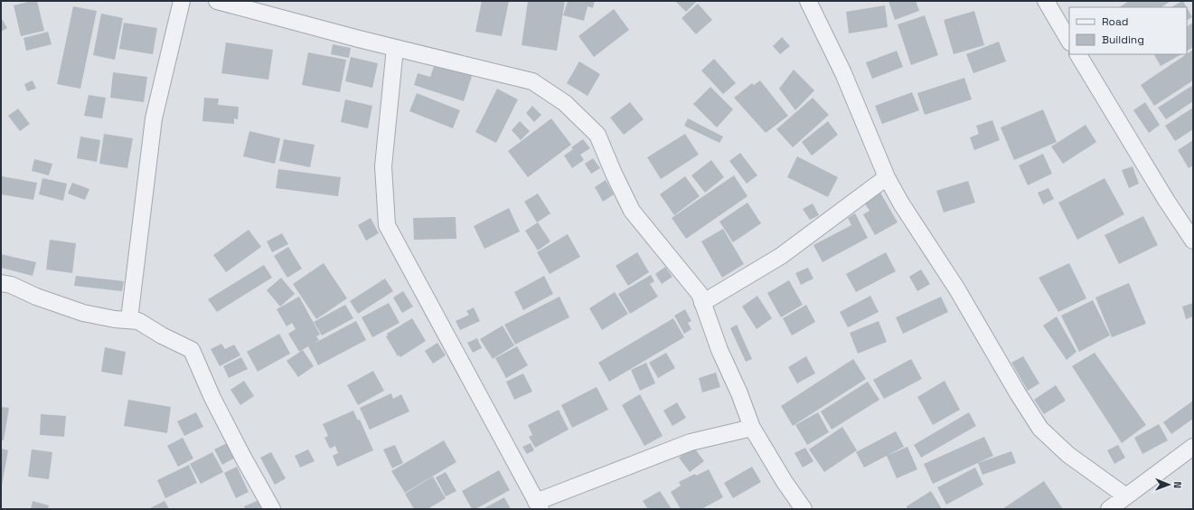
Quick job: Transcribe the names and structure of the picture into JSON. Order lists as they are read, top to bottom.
{
  "legend": ["Road", "Building"],
  "north": "right"
}
